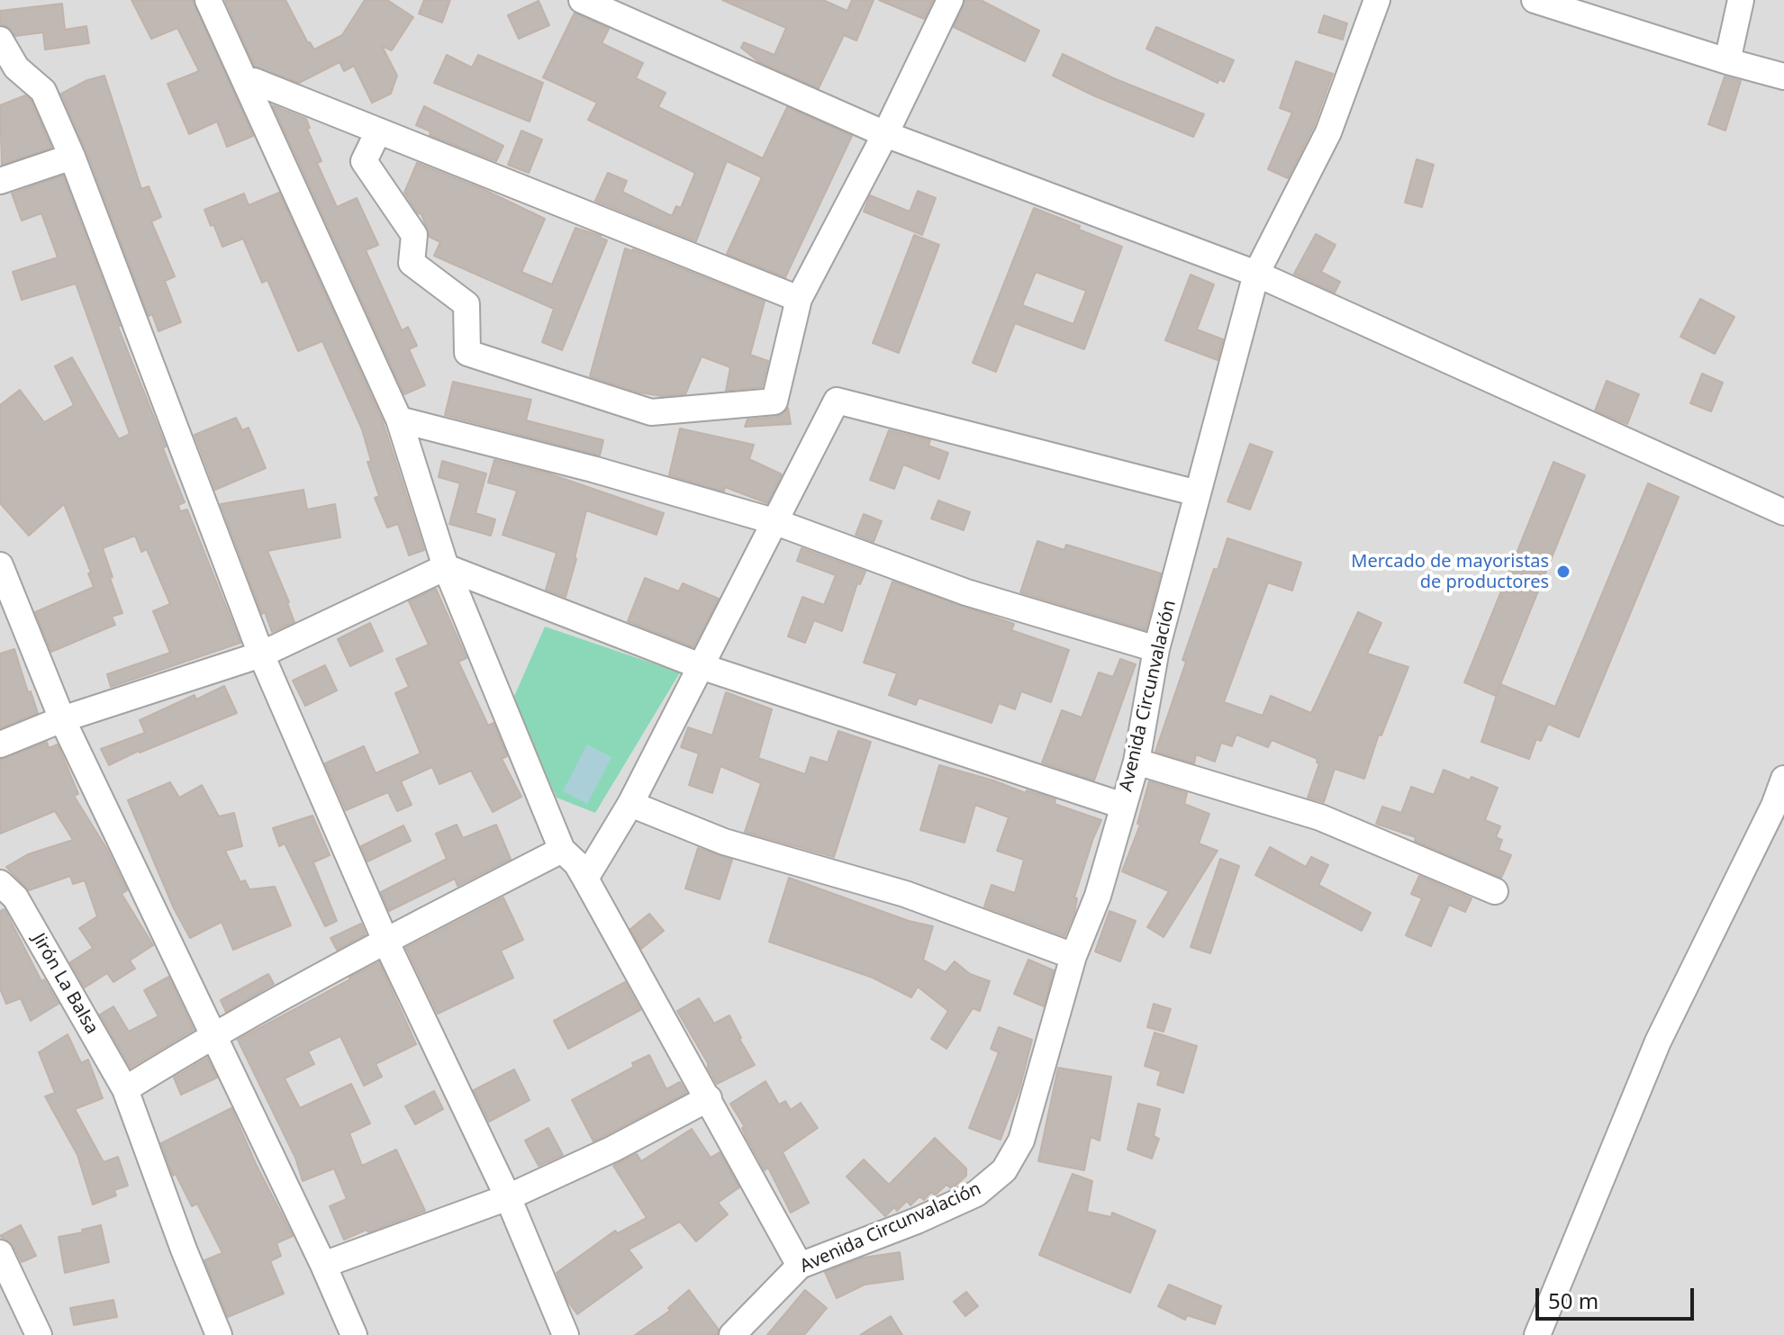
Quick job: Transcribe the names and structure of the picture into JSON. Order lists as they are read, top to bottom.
{
  "streets": {
    "street": ["Avenida Circunvalación", "Jirón La Balsa"]
  },
  "places": ["Mercado de mayoristas de productores"],
  "scale_bar": "50 m"
}
